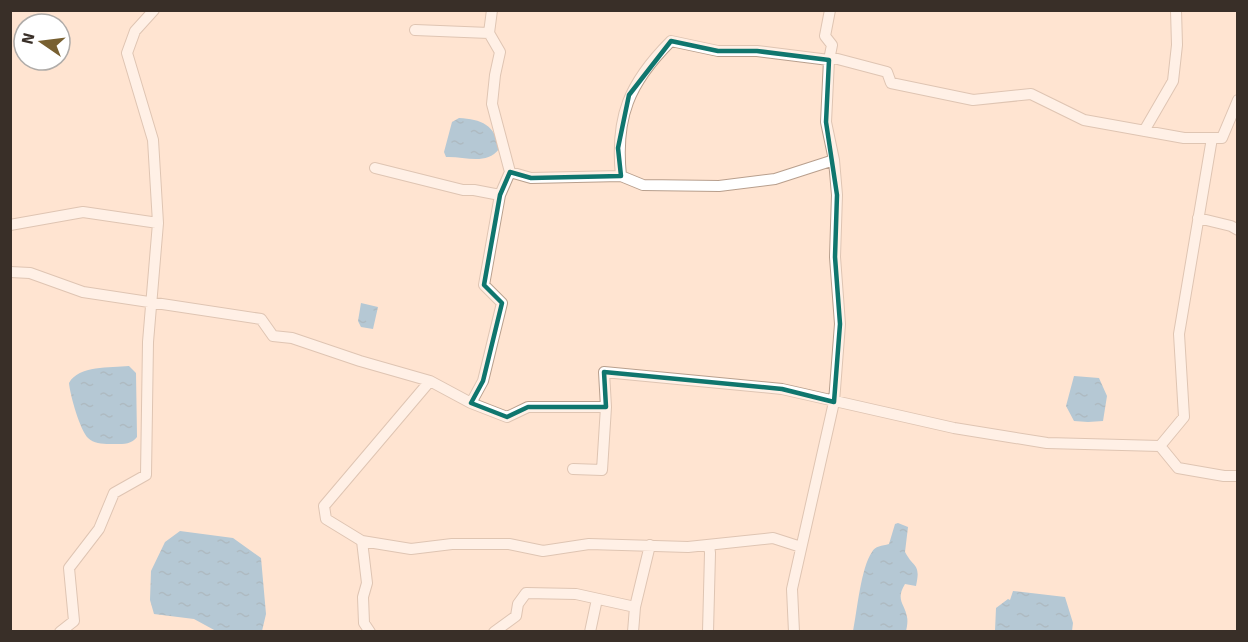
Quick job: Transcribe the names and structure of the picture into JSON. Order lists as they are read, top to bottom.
{
  "north": "left"
}
